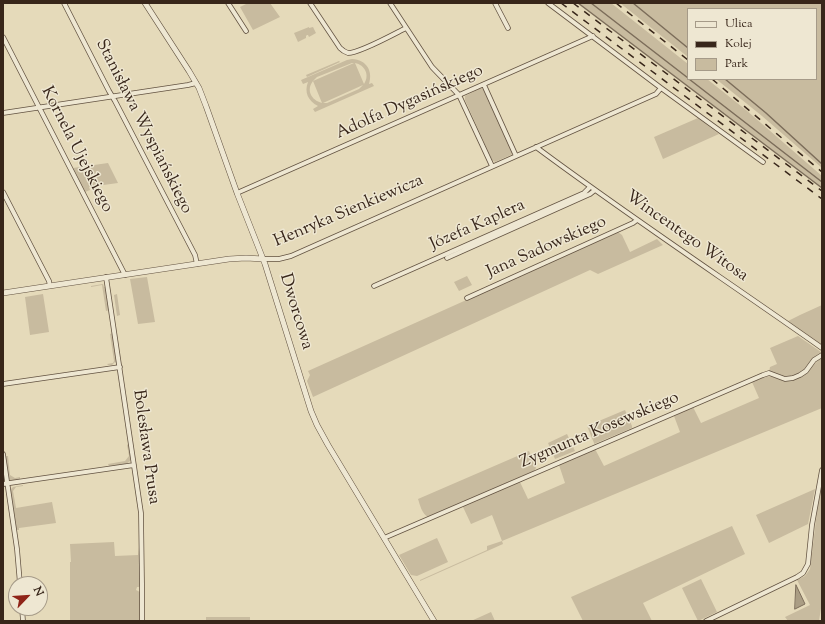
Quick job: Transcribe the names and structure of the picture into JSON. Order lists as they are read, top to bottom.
{
  "streets": {
    "street": [
      "Adolfa Dygasińskiego",
      "Stanisława Wyspiańskiego",
      "Kornela Ujejskiego",
      "Henryka Sienkiewicza",
      "Józefa Kaplera",
      "Wincentego Witosa",
      "Jana Sadowskiego",
      "Dworcowa",
      "Zygmunta Kosewskiego",
      "Bolesława Prusa"
    ]
  },
  "crossings": [
    ["Adolfa Dygasińskiego", "Dworcowa"],
    ["Stanisława Wyspiańskiego", "Henryka Sienkiewicza"],
    ["Kornela Ujejskiego", "Henryka Sienkiewicza"],
    ["Henryka Sienkiewicza", "Wincentego Witosa"],
    ["Henryka Sienkiewicza", "Dworcowa"],
    ["Henryka Sienkiewicza", "Bolesława Prusa"],
    ["Józefa Kaplera", "Wincentego Witosa"],
    ["Wincentego Witosa", "Jana Sadowskiego"],
    ["Dworcowa", "Zygmunta Kosewskiego"]
  ],
  "legend": ["Ulica", "Kolej", "Park"],
  "north": "top right"
}
